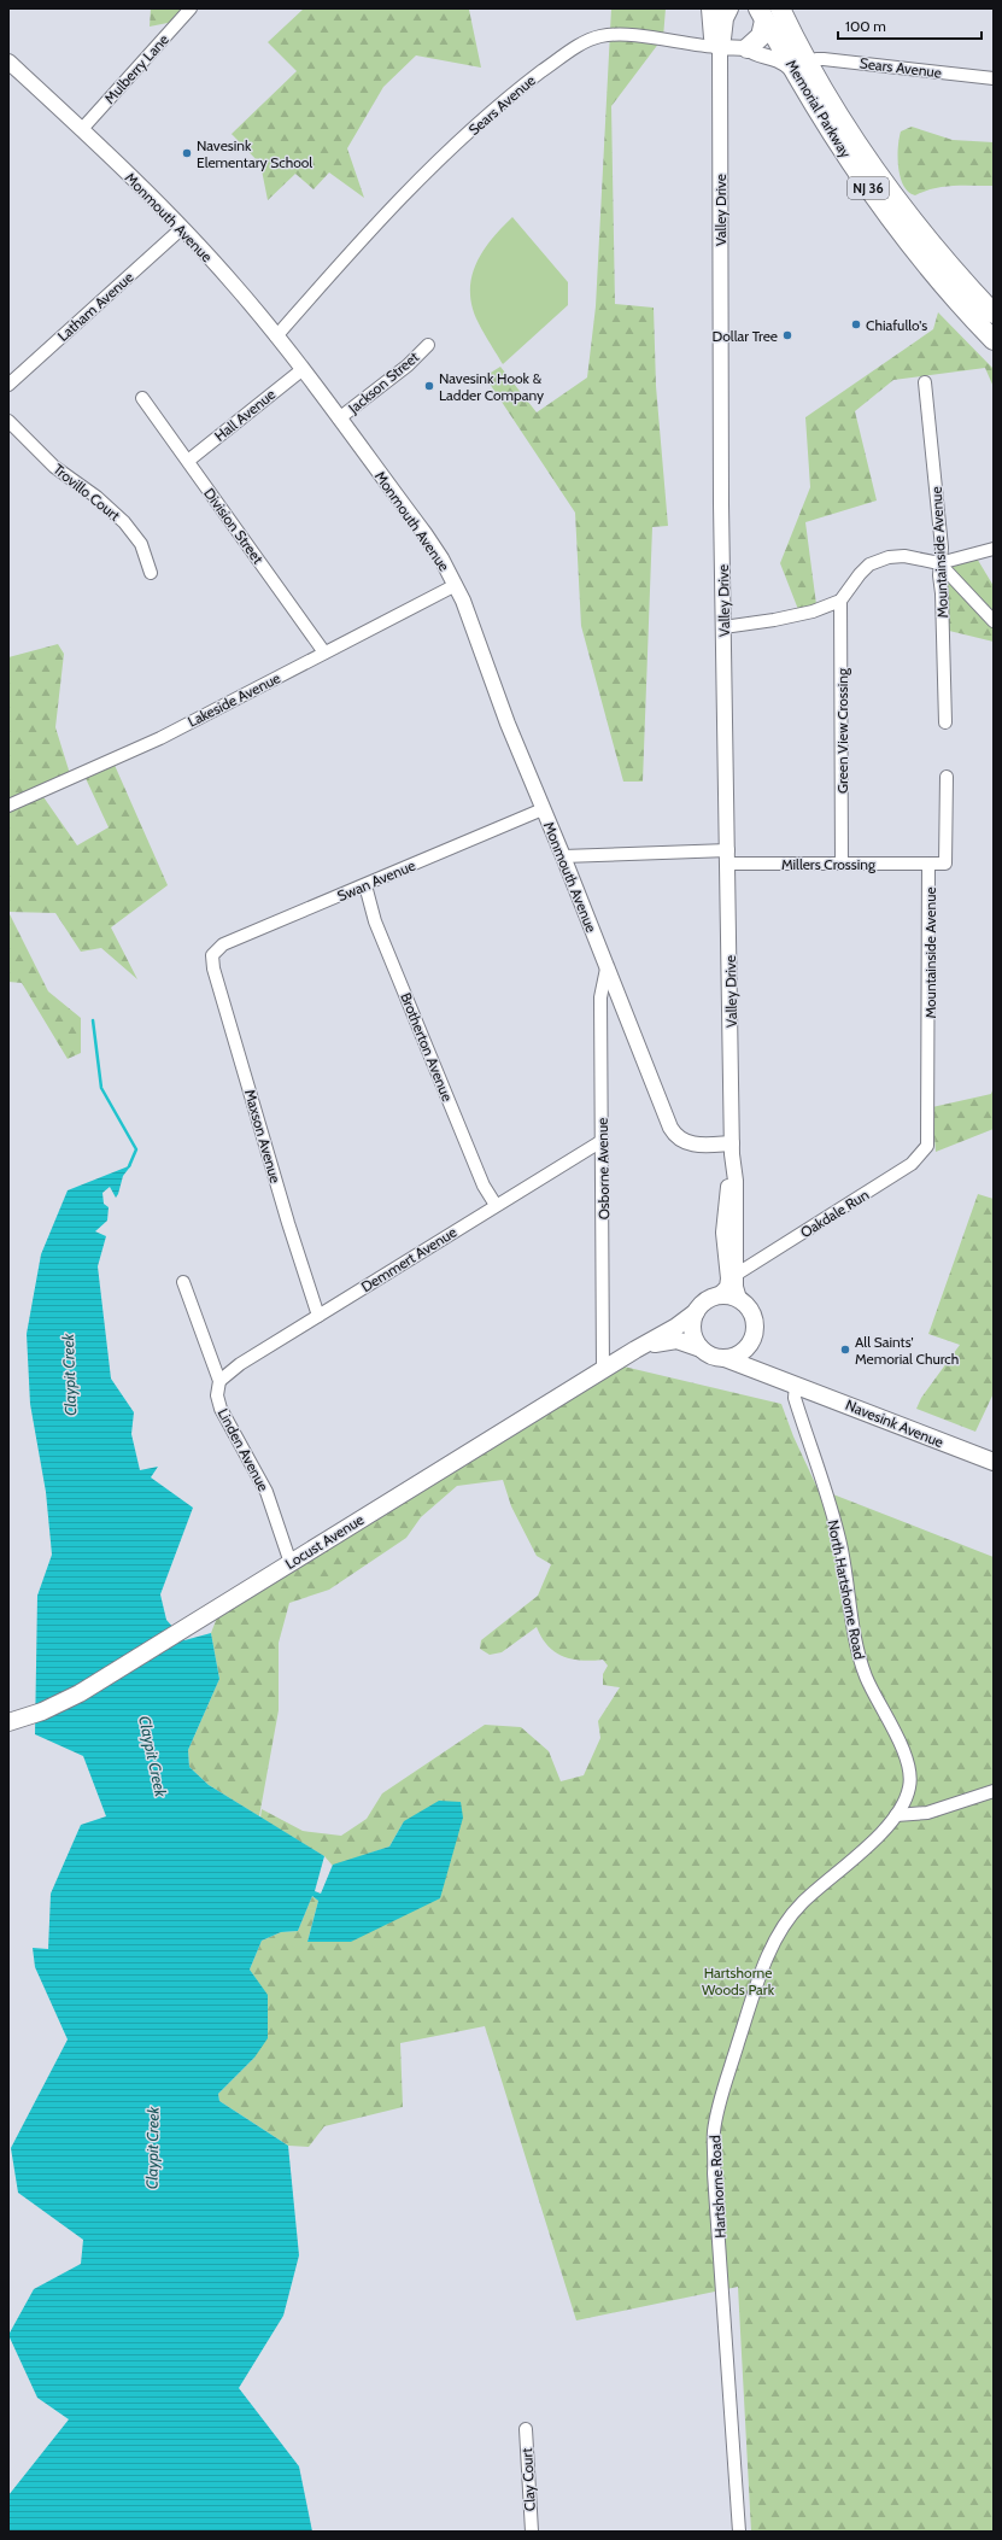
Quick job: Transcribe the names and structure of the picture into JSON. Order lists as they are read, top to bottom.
{
  "streets": {
    "highway": ["Memorial Parkway", "NJ 36"],
    "main road": ["Navesink Avenue", "Locust Avenue"],
    "street": [
      "Sears Avenue",
      "Mulberry Lane",
      "Valley Drive",
      "Monmouth Avenue",
      "Latham Avenue",
      "Jackson Street",
      "Hall Avenue",
      "Trovillo Court",
      "Division Street",
      "Mountainside Avenue",
      "Lakeside Avenue",
      "Green View Crossing",
      "Millers Crossing",
      "Swan Avenue",
      "Brotherton Avenue",
      "Maxson Avenue",
      "Osborne Avenue",
      "Oakdale Run",
      "Demmert Avenue",
      "Linden Avenue",
      "North Hartshorne Road",
      "Hartshorne Road",
      "Clay Court"
    ]
  },
  "crossings": [
    ["Sears Avenue", "Memorial Parkway"],
    ["Sears Avenue", "Valley Drive"],
    ["Sears Avenue", "Monmouth Avenue"],
    ["Mulberry Lane", "Monmouth Avenue"],
    ["Valley Drive", "Monmouth Avenue"],
    ["Valley Drive", "Millers Crossing"],
    ["Valley Drive", "Oakdale Run"],
    ["Valley Drive", "Navesink Avenue"],
    ["Valley Drive", "Locust Avenue"],
    ["Monmouth Avenue", "Latham Avenue"],
    ["Monmouth Avenue", "Jackson Street"],
    ["Monmouth Avenue", "Hall Avenue"],
    ["Monmouth Avenue", "Lakeside Avenue"],
    ["Monmouth Avenue", "Millers Crossing"],
    ["Monmouth Avenue", "Swan Avenue"],
    ["Monmouth Avenue", "Osborne Avenue"],
    ["Hall Avenue", "Division Street"],
    ["Division Street", "Lakeside Avenue"],
    ["Mountainside Avenue", "Millers Crossing"],
    ["Mountainside Avenue", "Oakdale Run"],
    ["Green View Crossing", "Millers Crossing"],
    ["Swan Avenue", "Brotherton Avenue"],
    ["Swan Avenue", "Maxson Avenue"],
    ["Brotherton Avenue", "Demmert Avenue"],
    ["Maxson Avenue", "Demmert Avenue"],
    ["Osborne Avenue", "Demmert Avenue"],
    ["Osborne Avenue", "Locust Avenue"],
    ["Demmert Avenue", "Linden Avenue"],
    ["Navesink Avenue", "Locust Avenue"],
    ["Navesink Avenue", "North Hartshorne Road"],
    ["Linden Avenue", "Locust Avenue"],
    ["North Hartshorne Road", "Hartshorne Road"]
  ],
  "water": ["Claypit Creek"],
  "parks": ["Hartshorne Woods Park"],
  "places": [
    "Navesink Elementary School",
    "Chiafullo's",
    "Dollar Tree",
    "Navesink Hook & Ladder Company",
    "All Saints' Memorial Church"
  ],
  "scale_bar": "100 m"
}
